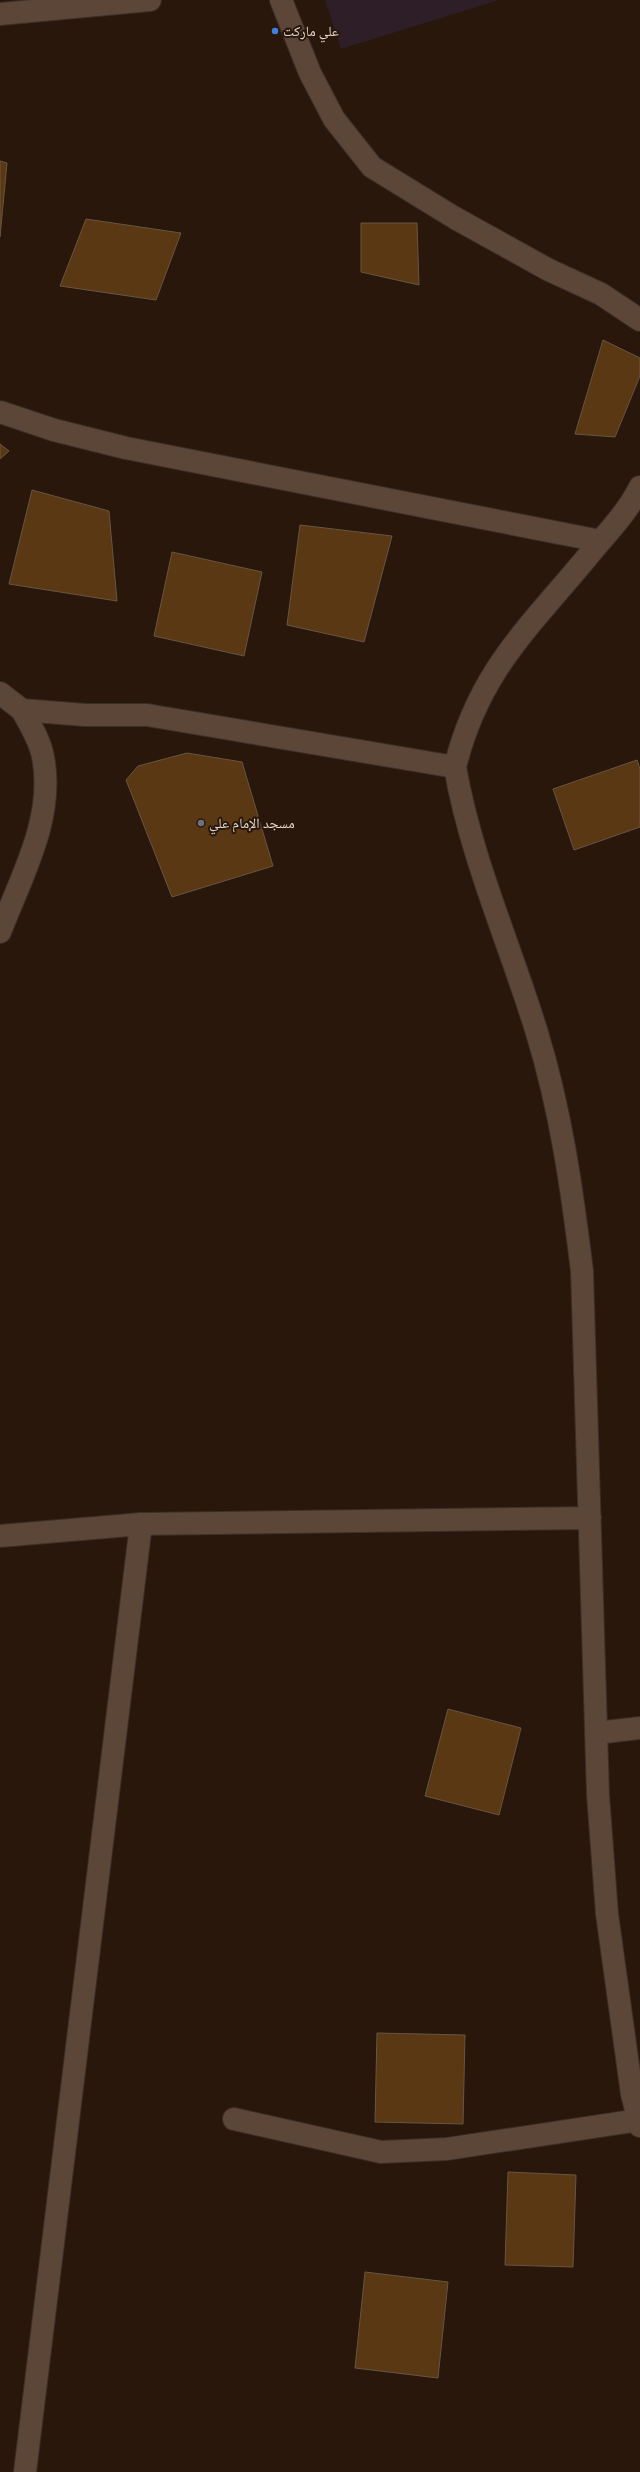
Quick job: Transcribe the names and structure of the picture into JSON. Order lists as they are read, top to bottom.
{
  "places": ["علي ماركت", "مسجد الإمام علي"]
}
